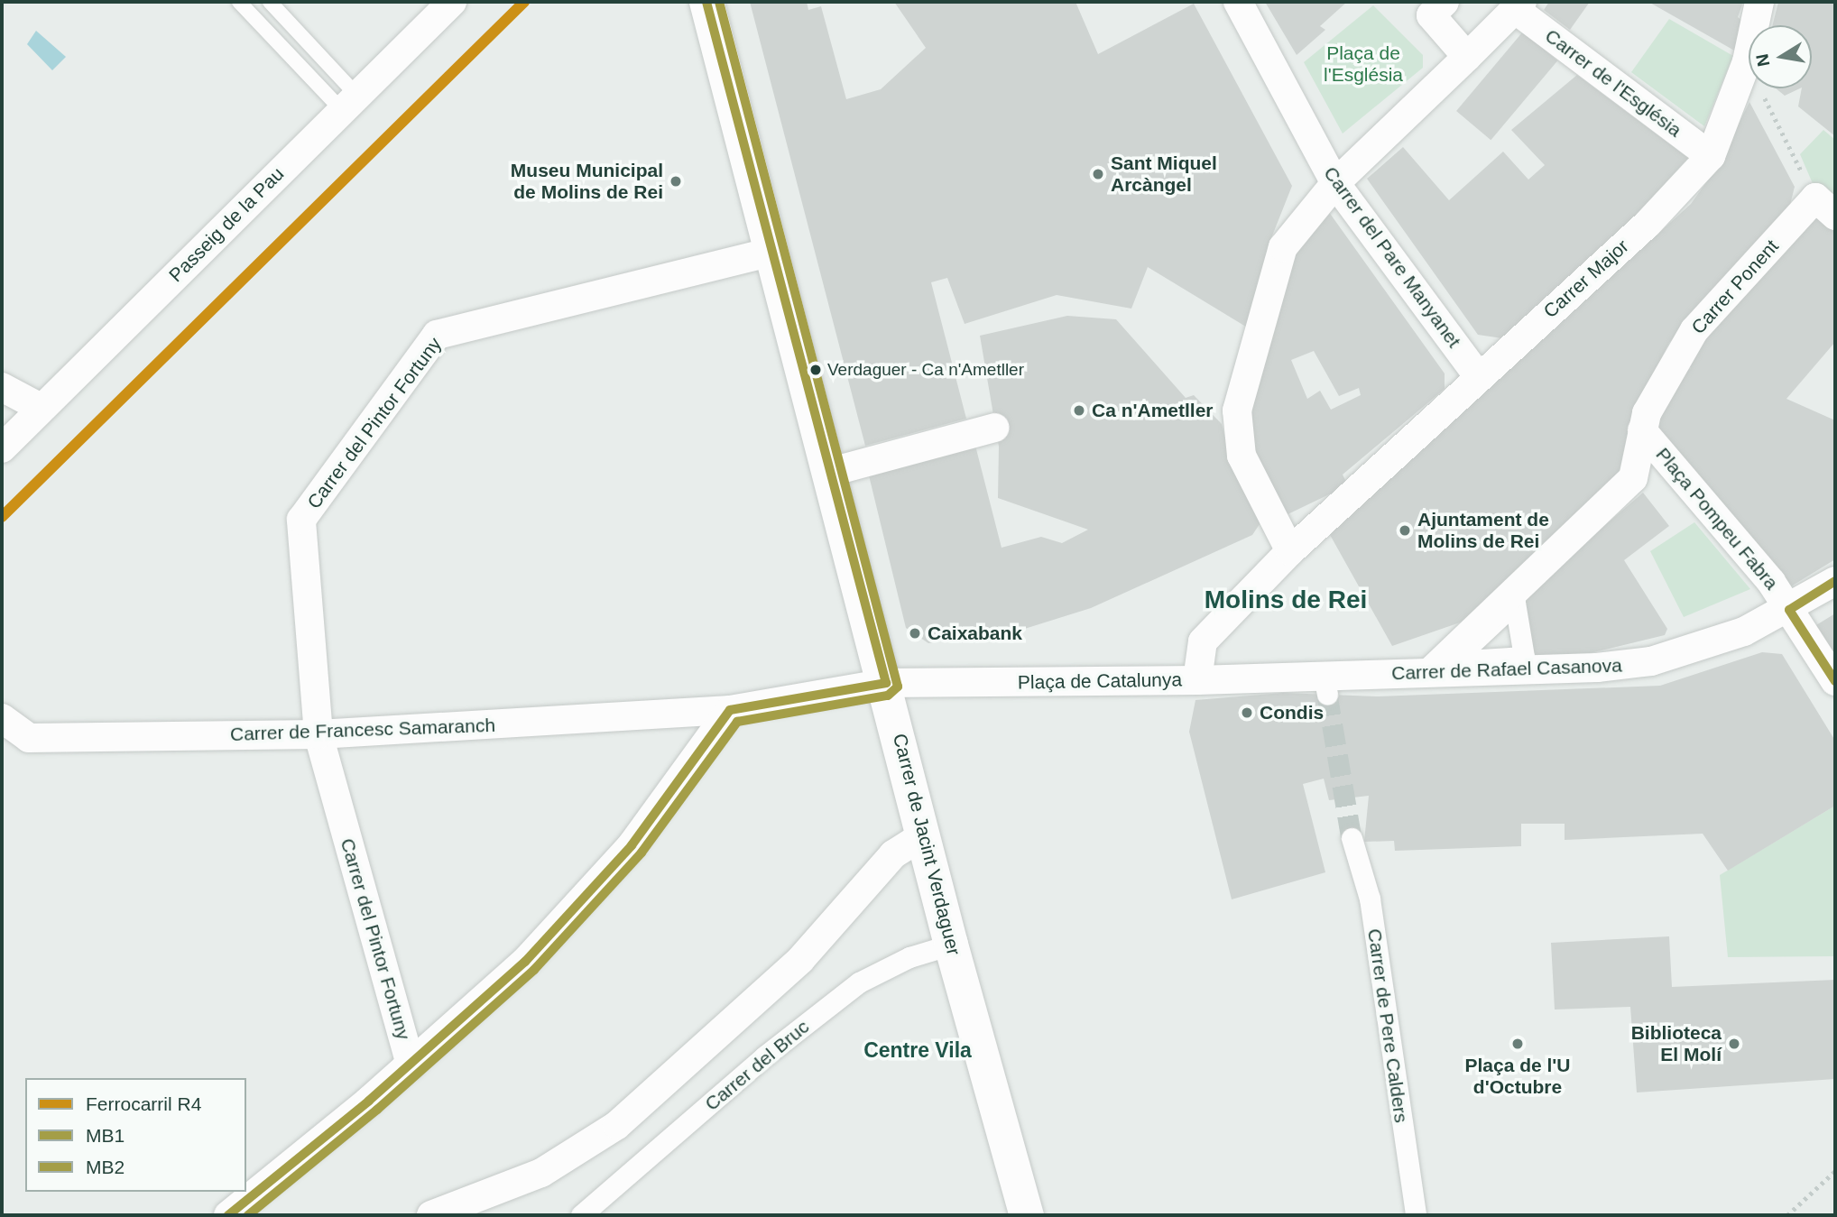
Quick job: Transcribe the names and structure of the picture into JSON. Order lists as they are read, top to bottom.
{
  "streets": {
    "main road": ["Carrer de Jacint Verdaguer"],
    "street": [
      "Carrer de l'Església",
      "Passeig de la Pau",
      "Carrer del Pare Manyanet",
      "Carrer Major",
      "Carrer Ponent",
      "Carrer del Pintor Fortuny",
      "Plaça Pompeu Fabra",
      "Carrer de Rafael Casanova",
      "Plaça de Catalunya",
      "Carrer de Francesc Samaranch",
      "Carrer de Pere Calders",
      "Carrer del Bruc"
    ]
  },
  "crossings": [
    ["Carrer de l'Església", "Carrer Major"],
    ["Carrer del Pare Manyanet", "Carrer Major"],
    ["Carrer Major", "Plaça de Catalunya"],
    ["Carrer Ponent", "Plaça Pompeu Fabra"],
    ["Carrer Ponent", "Carrer de Rafael Casanova"],
    ["Carrer del Pintor Fortuny", "Carrer de Francesc Samaranch"],
    ["Carrer del Pintor Fortuny", "Carrer de Jacint Verdaguer"],
    ["Plaça Pompeu Fabra", "Carrer de Rafael Casanova"],
    ["Carrer de Rafael Casanova", "Plaça de Catalunya"],
    ["Plaça de Catalunya", "Carrer de Francesc Samaranch"],
    ["Plaça de Catalunya", "Carrer de Jacint Verdaguer"],
    ["Carrer de Jacint Verdaguer", "Carrer del Bruc"]
  ],
  "districts": ["Molins de Rei", "Centre Vila"],
  "parks": ["Plaça de l'Església"],
  "places": [
    "Sant Miquel Arcàngel",
    "Museu Municipal de Molins de Rei",
    "Verdaguer - Ca n'Ametller",
    "Ca n'Ametller",
    "Ajuntament de Molins de Rei",
    "Caixabank",
    "Condis",
    "Plaça de l'U d'Octubre",
    "Biblioteca El Molí"
  ],
  "lines": ["rail line R4", "transit line MB1", "transit line MB2"],
  "legend": ["Ferrocarril R4", "MB1", "MB2"],
  "north": "left"
}
